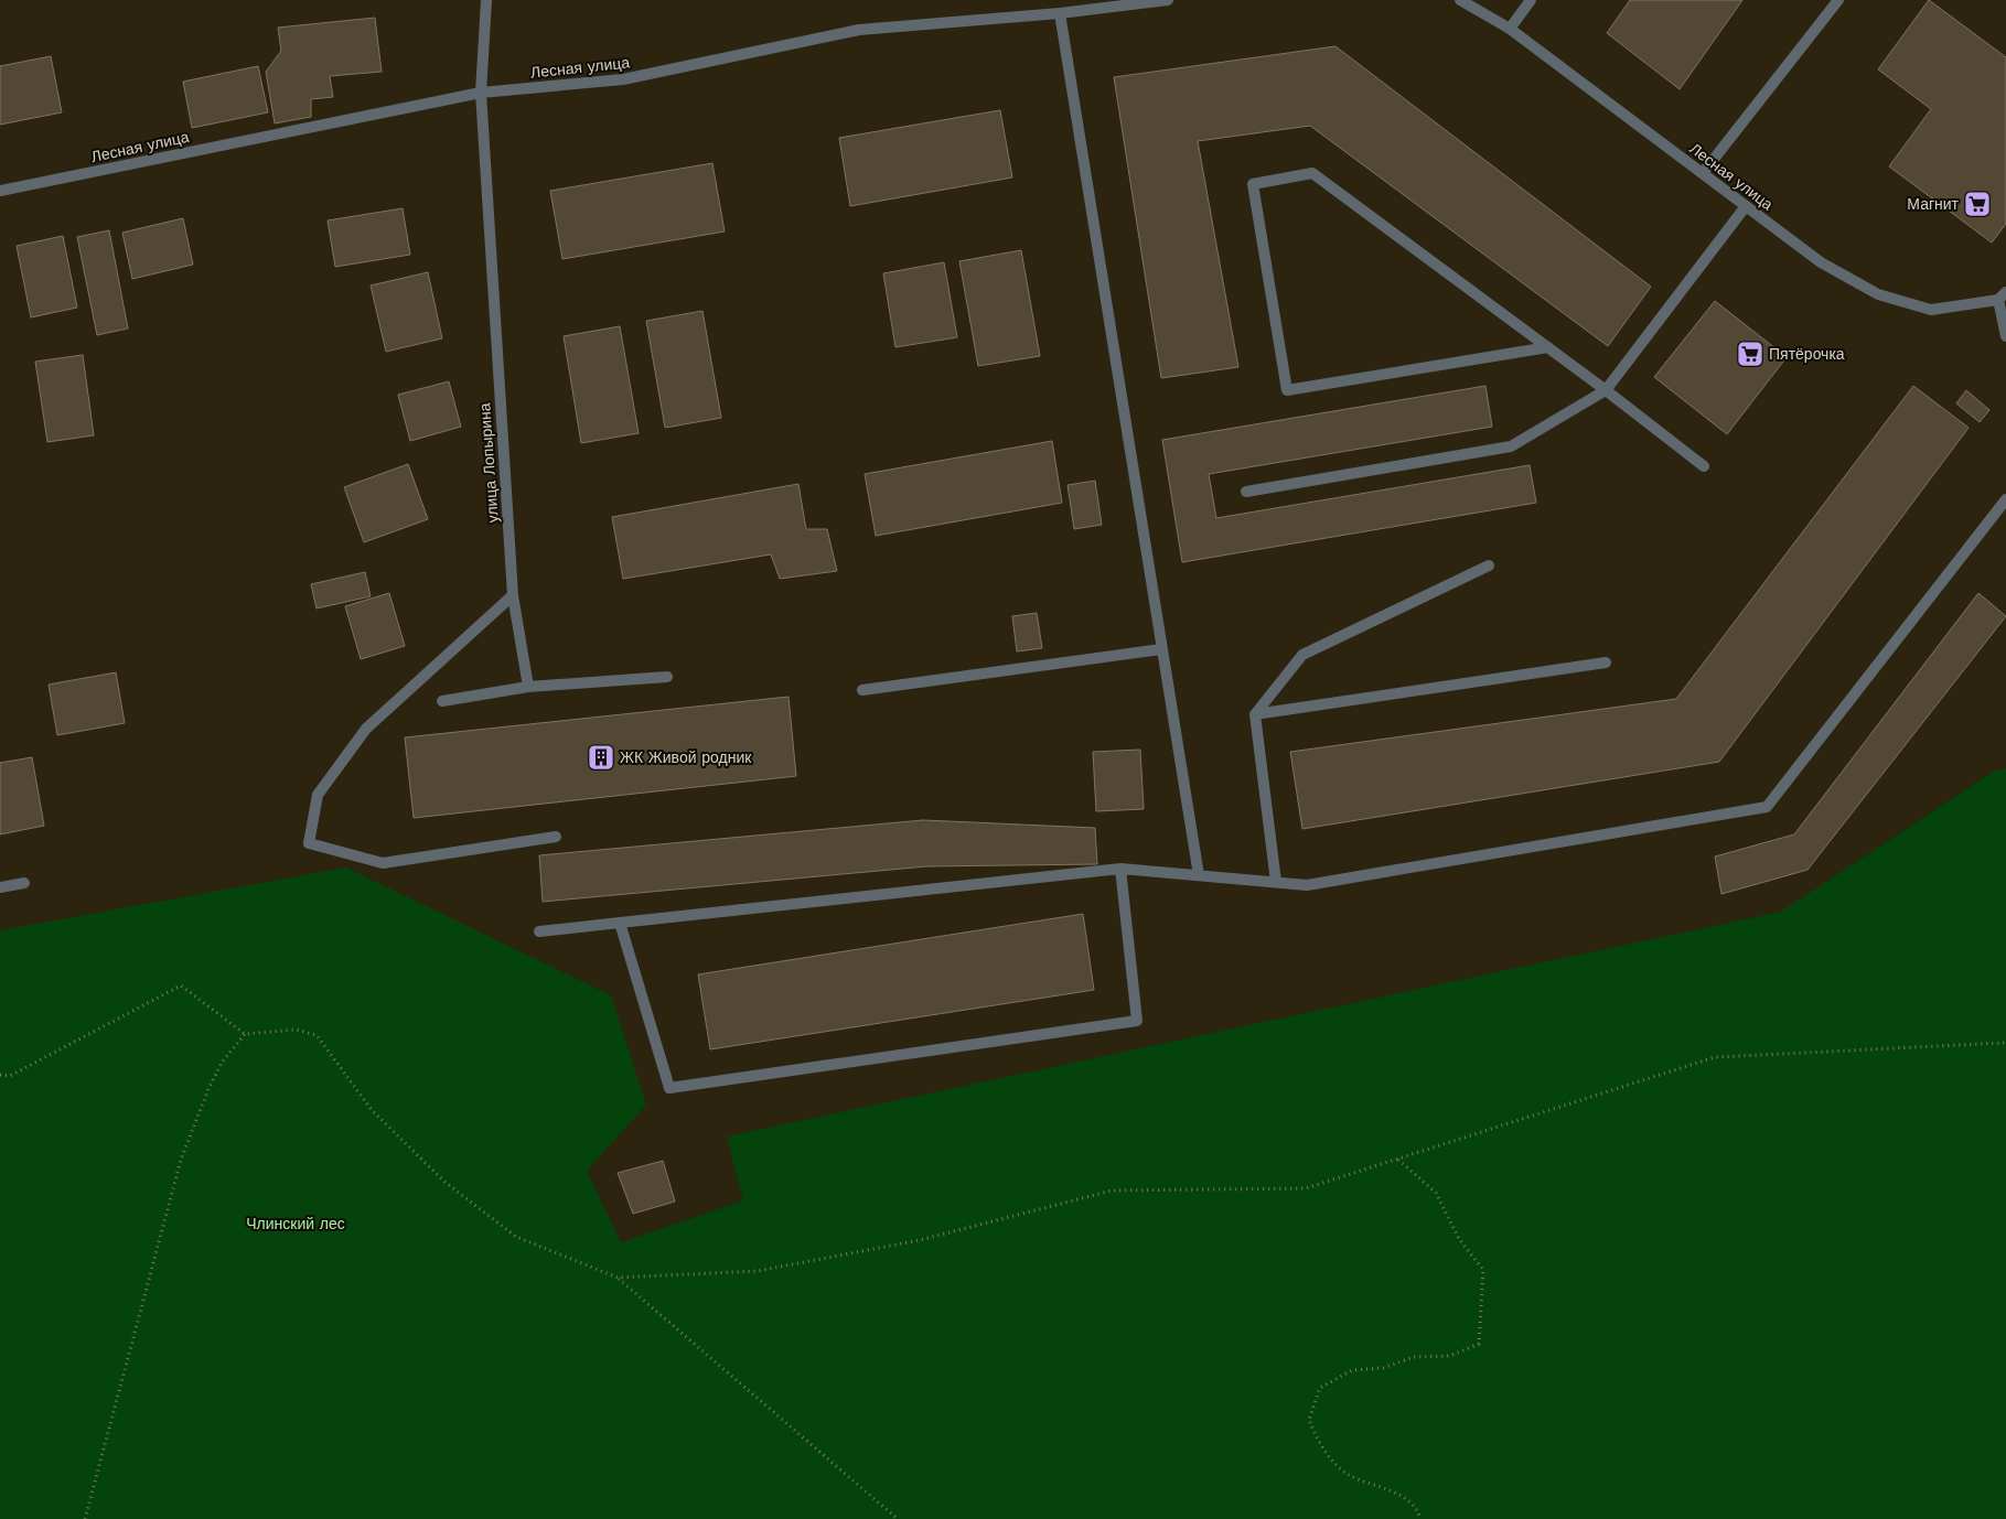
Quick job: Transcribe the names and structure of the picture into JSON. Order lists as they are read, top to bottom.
{
  "streets": {
    "street": ["Лесная улица", "улица Лопырина"]
  },
  "crossings": [
    ["Лесная улица", "улица Лопырина"]
  ],
  "parks": ["Члинский лес"],
  "places": {
    "supermarket": ["Магнит", "Пятёрочка"],
    "building": ["ЖК Живой родник"]
  }
}
